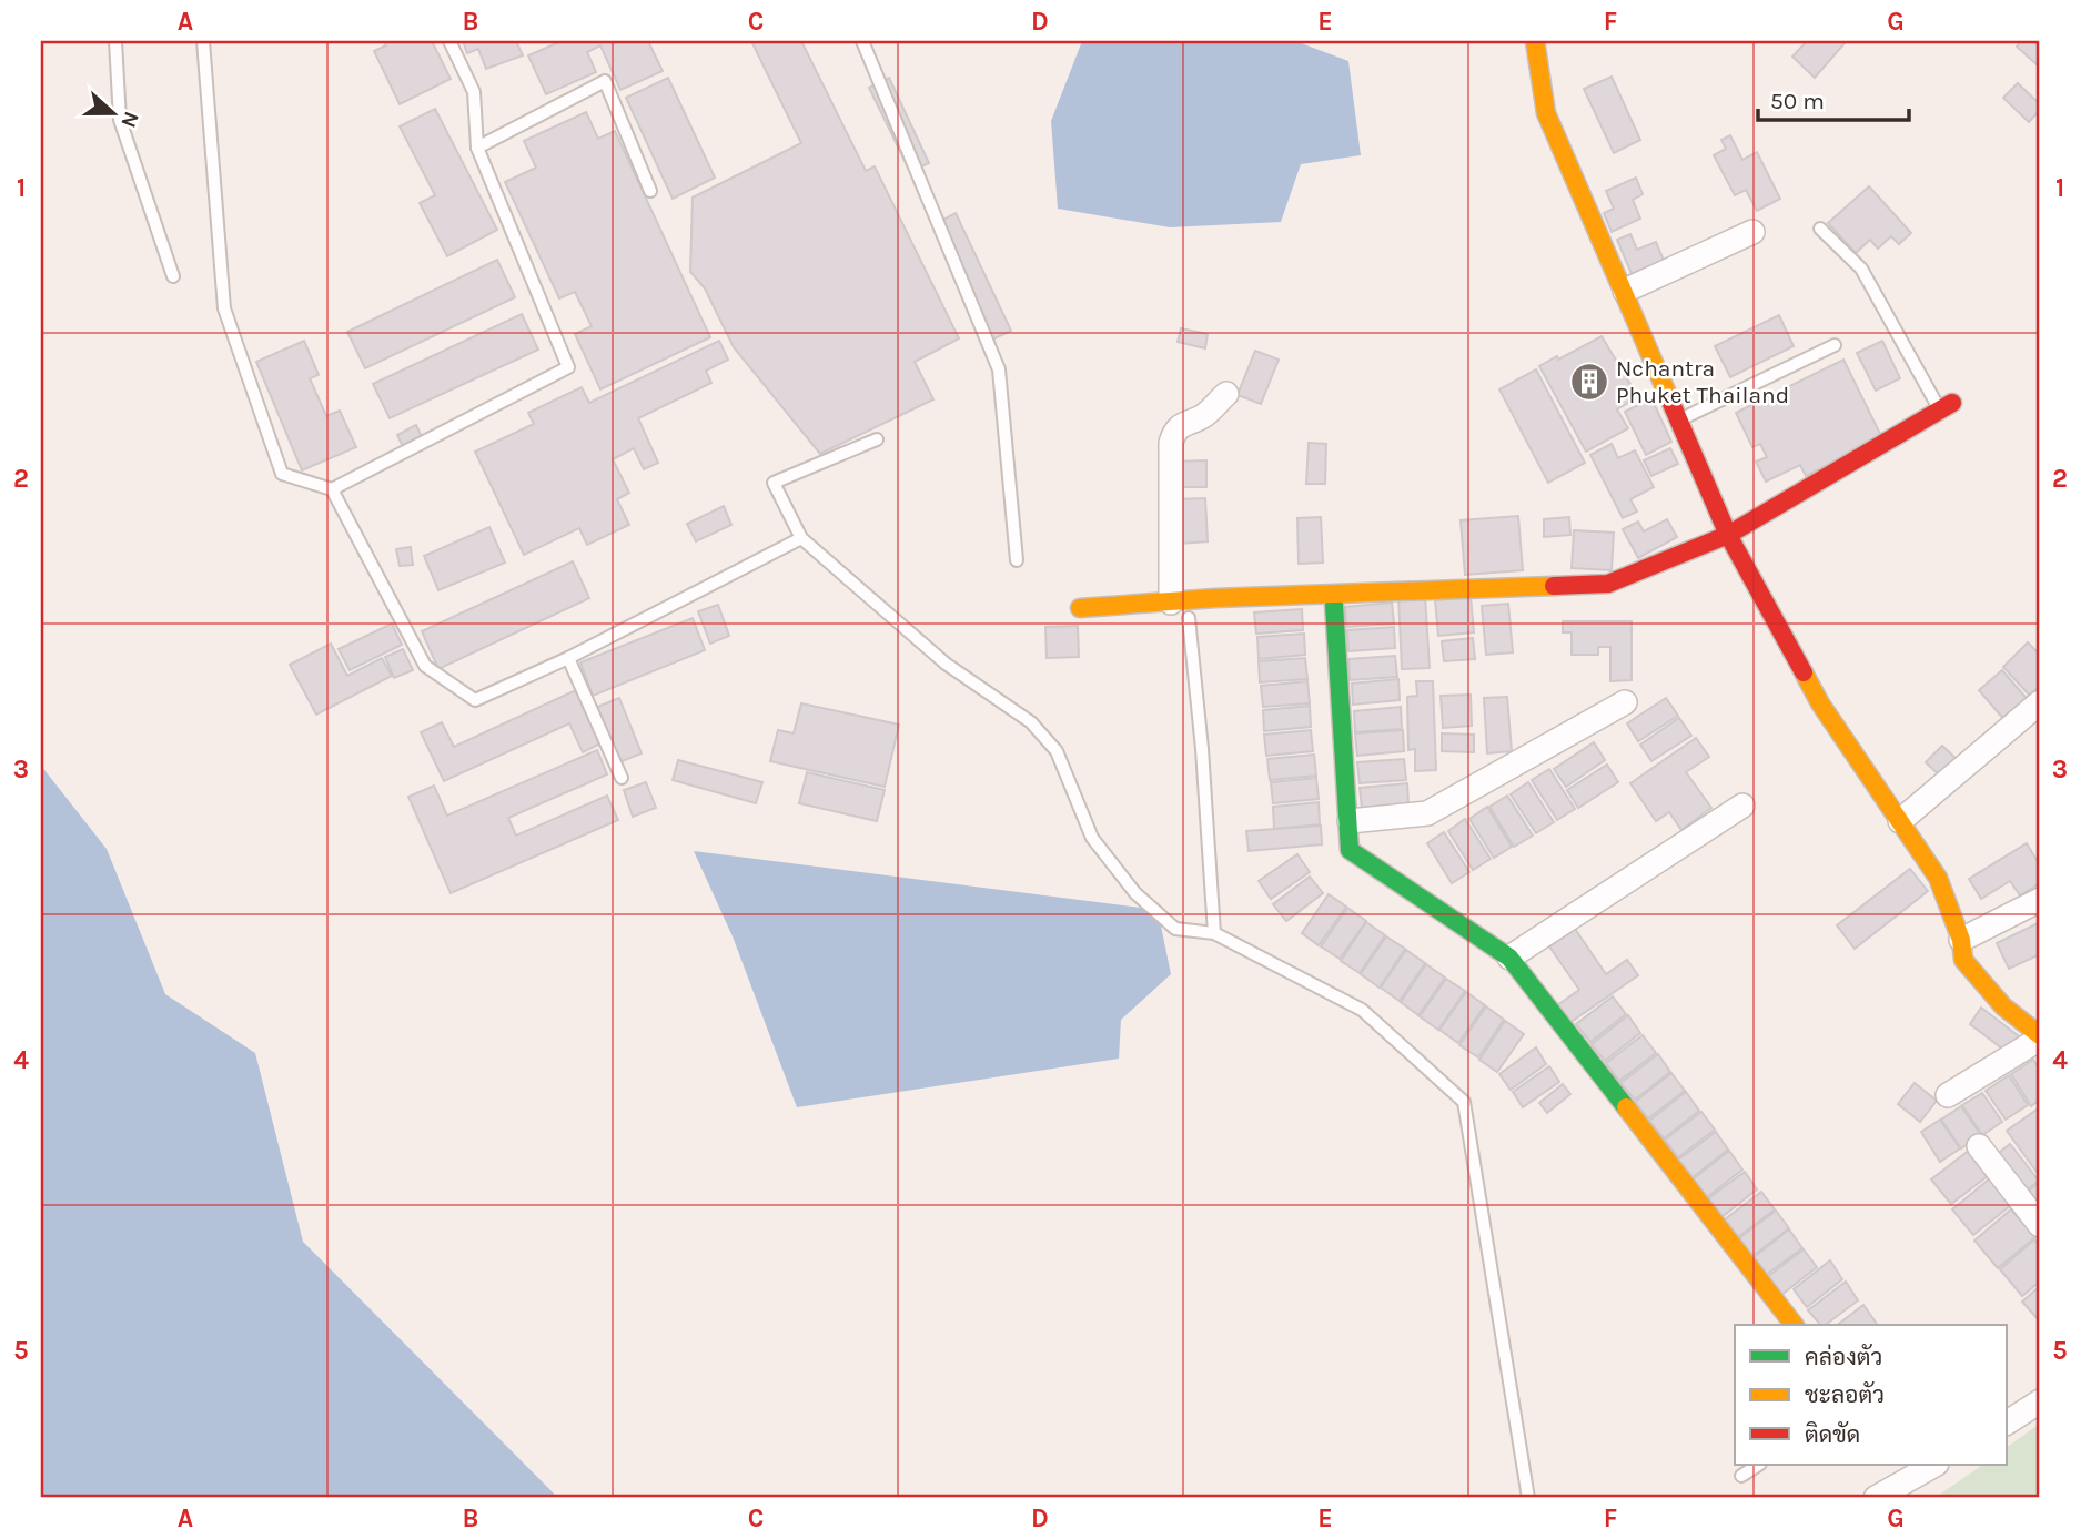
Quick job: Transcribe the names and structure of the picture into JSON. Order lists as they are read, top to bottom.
{
  "places": {
    "building": ["Nchantra Phuket Thailand"]
  },
  "legend": ["คล่องตัว", "ชะลอตัว", "ติดขัด"],
  "scale_bar": "50 m",
  "north": "right",
  "grid": {
    "columns": [
      "A",
      "B",
      "C",
      "D",
      "E",
      "F",
      "G"
    ],
    "rows": [
      "1",
      "2",
      "3",
      "4",
      "5"
    ]
  }
}
